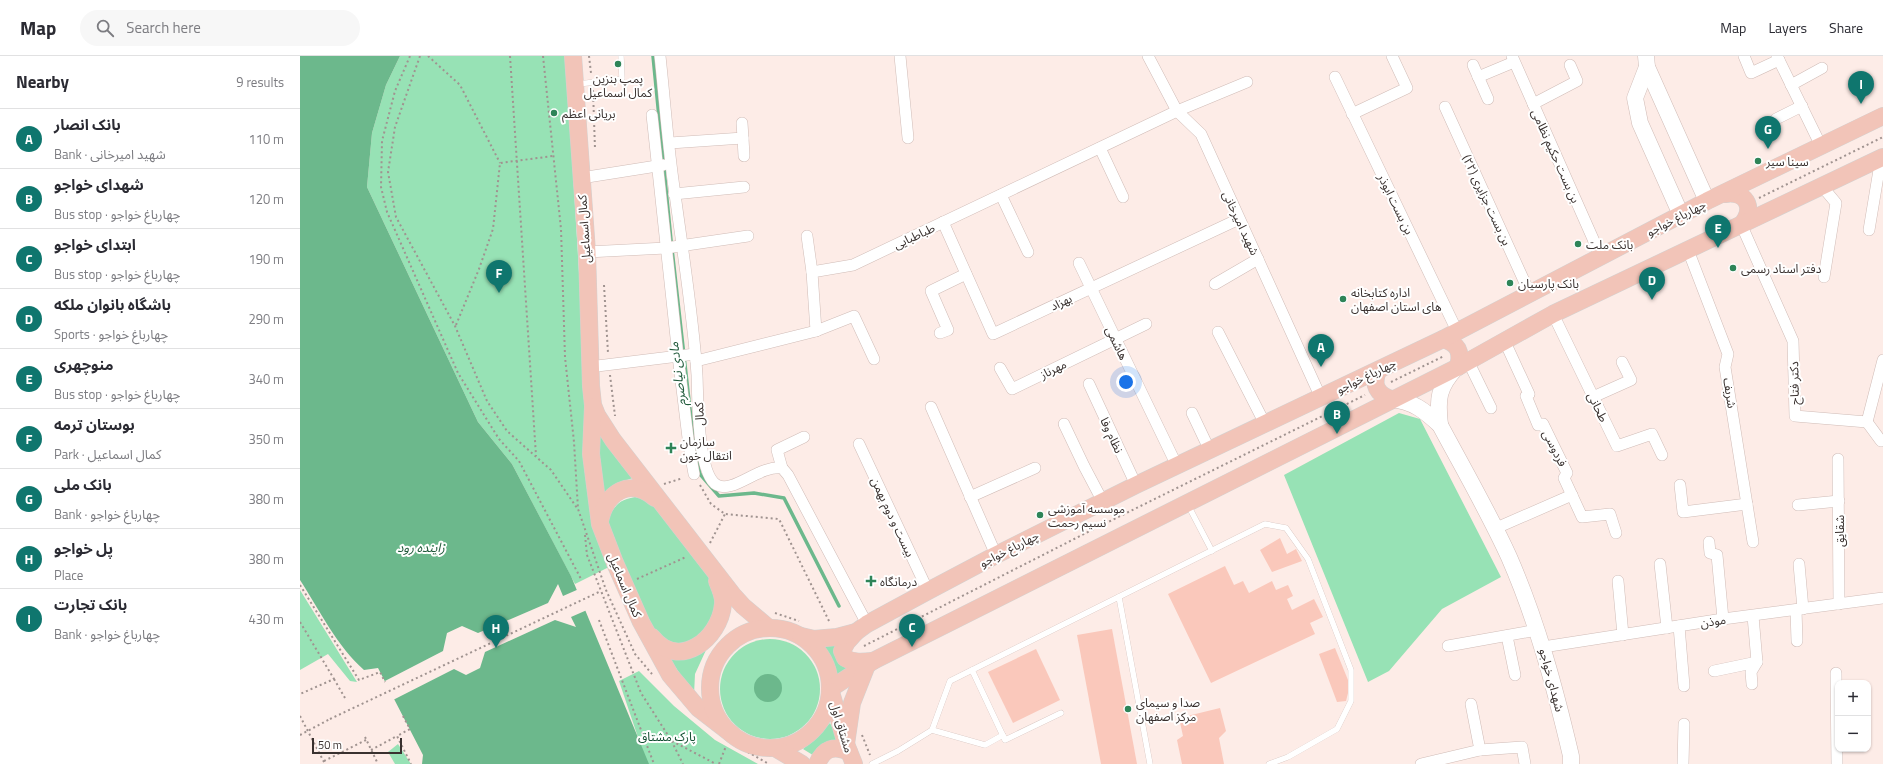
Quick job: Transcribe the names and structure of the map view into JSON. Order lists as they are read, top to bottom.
{
  "streets": {
    "main road": [
      "چهارباغ خواجو",
      "کمال اسماعیل",
      "شهدای خواجو",
      "مشتاق اول"
    ],
    "street": [
      "بن بست حکیم نظامی",
      "بن بست جزایری (۲۲)",
      "بن بست ابوذر",
      "شهید امیرخانی",
      "طباطبایی",
      "بهزاد",
      "هاشمی",
      "مهرناز",
      "دکتر فتاح",
      "شریف",
      "طحانی",
      "کمال",
      "نظام وفا",
      "فردوسی",
      "بیست و دوم بهمن",
      "شقایق",
      "موذن"
    ]
  },
  "crossings": [
    ["بن بست حکیم نظامی", "چهارباغ خواجو"],
    ["بن بست جزایری (۲۲)", "چهارباغ خواجو"],
    ["بن بست ابوذر", "چهارباغ خواجو"],
    ["چهارباغ خواجو", "شهید امیرخانی"],
    ["چهارباغ خواجو", "کمال اسماعیل"],
    ["چهارباغ خواجو", "هاشمی"],
    ["چهارباغ خواجو", "نظام وفا"],
    ["چهارباغ خواجو", "بیست و دوم بهمن"],
    ["چهارباغ خواجو", "مشتاق اول"],
    ["شهید امیرخانی", "طباطبایی"],
    ["شهید امیرخانی", "بهزاد"],
    ["کمال اسماعیل", "مشتاق اول"],
    ["طباطبایی", "بهزاد"],
    ["بهزاد", "هاشمی"],
    ["هاشمی", "مهرناز"],
    ["شقایق", "موذن"],
    ["موذن", "شهدای خواجو"]
  ],
  "water": ["مادی نیاصرم", "زاینده رود"],
  "parks": ["پارک مشتاق"],
  "places": {
    "other": [
      "پمپ بنزین کمال اسماعیل",
      "بریانی اعظم",
      "سینا سیر",
      "بانک ملت",
      "دفتر اسناد رسمی",
      "بانک پارسیان",
      "اداره کتابخانه های استان اصفهان",
      "موسسه آموزشی نسیم رحمت",
      "صدا و سیمای مرکز اصفهان"
    ],
    "health": ["سازمان انتقال خون", "درمانگاه"]
  },
  "scale_bar": "50 m",
  "page": {
    "header": "Map",
    "search": "Search here",
    "nav": ["Map", "Layers", "Share"],
    "heading": ["Nearby", "9 results"],
    "pins": [
      "I",
      "G",
      "E",
      "F",
      "D",
      "A",
      "B",
      "C",
      "H"
    ],
    "list": [
      {
        "mark": "A",
        "name": "بانک انصار",
        "note": "Bank · شهید امیرخانی",
        "value": "110 m"
      },
      {
        "mark": "B",
        "name": "شهدای خواجو",
        "note": "Bus stop · چهارباغ خواجو",
        "value": "120 m"
      },
      {
        "mark": "C",
        "name": "ابتدای خواجو",
        "note": "Bus stop · چهارباغ خواجو",
        "value": "190 m"
      },
      {
        "mark": "D",
        "name": "باشگاه بانوان ملکه",
        "note": "Sports · چهارباغ خواجو",
        "value": "290 m"
      },
      {
        "mark": "E",
        "name": "منوچهری",
        "note": "Bus stop · چهارباغ خواجو",
        "value": "340 m"
      },
      {
        "mark": "F",
        "name": "بوستان ترمه",
        "note": "Park · کمال اسماعیل",
        "value": "350 m"
      },
      {
        "mark": "G",
        "name": "بانک ملی",
        "note": "Bank · چهارباغ خواجو",
        "value": "380 m"
      },
      {
        "mark": "H",
        "name": "پل خواجو",
        "note": "Place",
        "value": "380 m"
      },
      {
        "mark": "I",
        "name": "بانک تجارت",
        "note": "Bank · چهارباغ خواجو",
        "value": "430 m"
      }
    ],
    "map_buttons": ["+", "−"],
    "scale": "50 m"
  }
}
